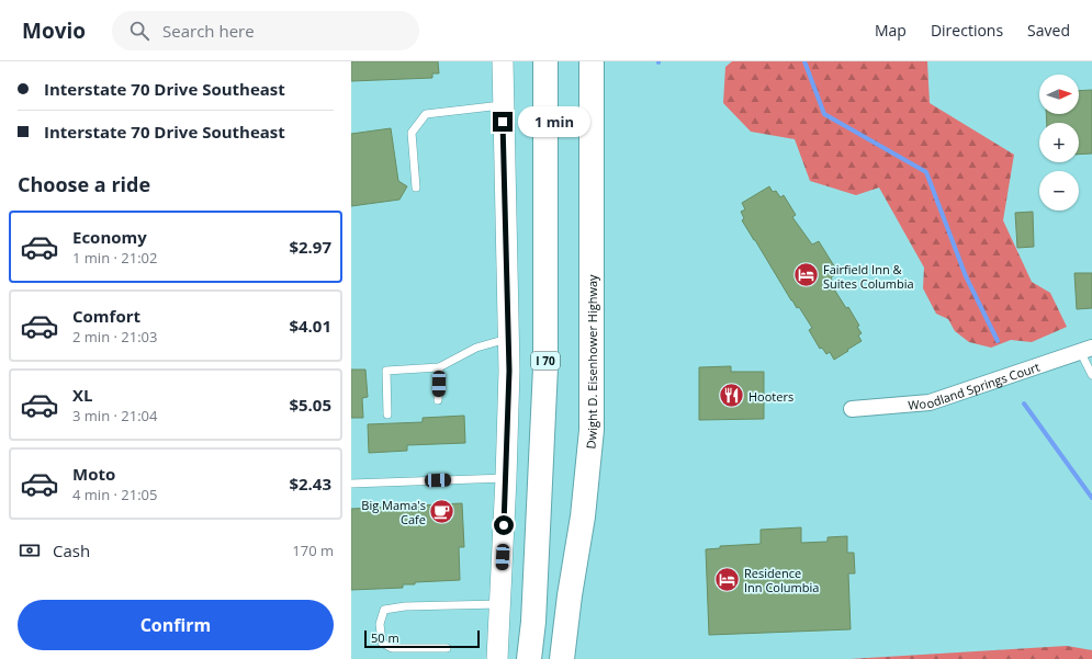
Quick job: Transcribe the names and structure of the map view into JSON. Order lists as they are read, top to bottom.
{
  "streets": {
    "highway": ["I 70", "Dwight D. Eisenhower Highway"],
    "street": ["Woodland Springs Court"]
  },
  "places": {
    "hotel": ["Fairfield Inn & Suites Columbia", "Residence Inn Columbia"],
    "restaurant": ["Hooters"],
    "cafe": ["Big Mama's Cafe"]
  },
  "scale_bar": "50 m",
  "north": "right",
  "page": {
    "header": "Movio",
    "search": "Search here",
    "nav": ["Map", "Directions", "Saved"],
    "banner": ["Interstate 70 Drive Southeast", "Interstate 70 Drive Southeast"],
    "map_buttons": ["+", "−"],
    "bubble": "1 min",
    "heading": "Choose a ride",
    "list": [
      {
        "name": "Economy",
        "note": "1 min · 21:02",
        "value": "$2.97"
      },
      {
        "name": "Comfort",
        "note": "2 min · 21:03",
        "value": "$4.01"
      },
      {
        "name": "XL",
        "note": "3 min · 21:04",
        "value": "$5.05"
      },
      {
        "name": "Moto",
        "note": "4 min · 21:05",
        "value": "$2.43"
      }
    ],
    "pay": ["Cash", "170 m"],
    "buttons": "Confirm",
    "scale": "50 m"
  }
}
